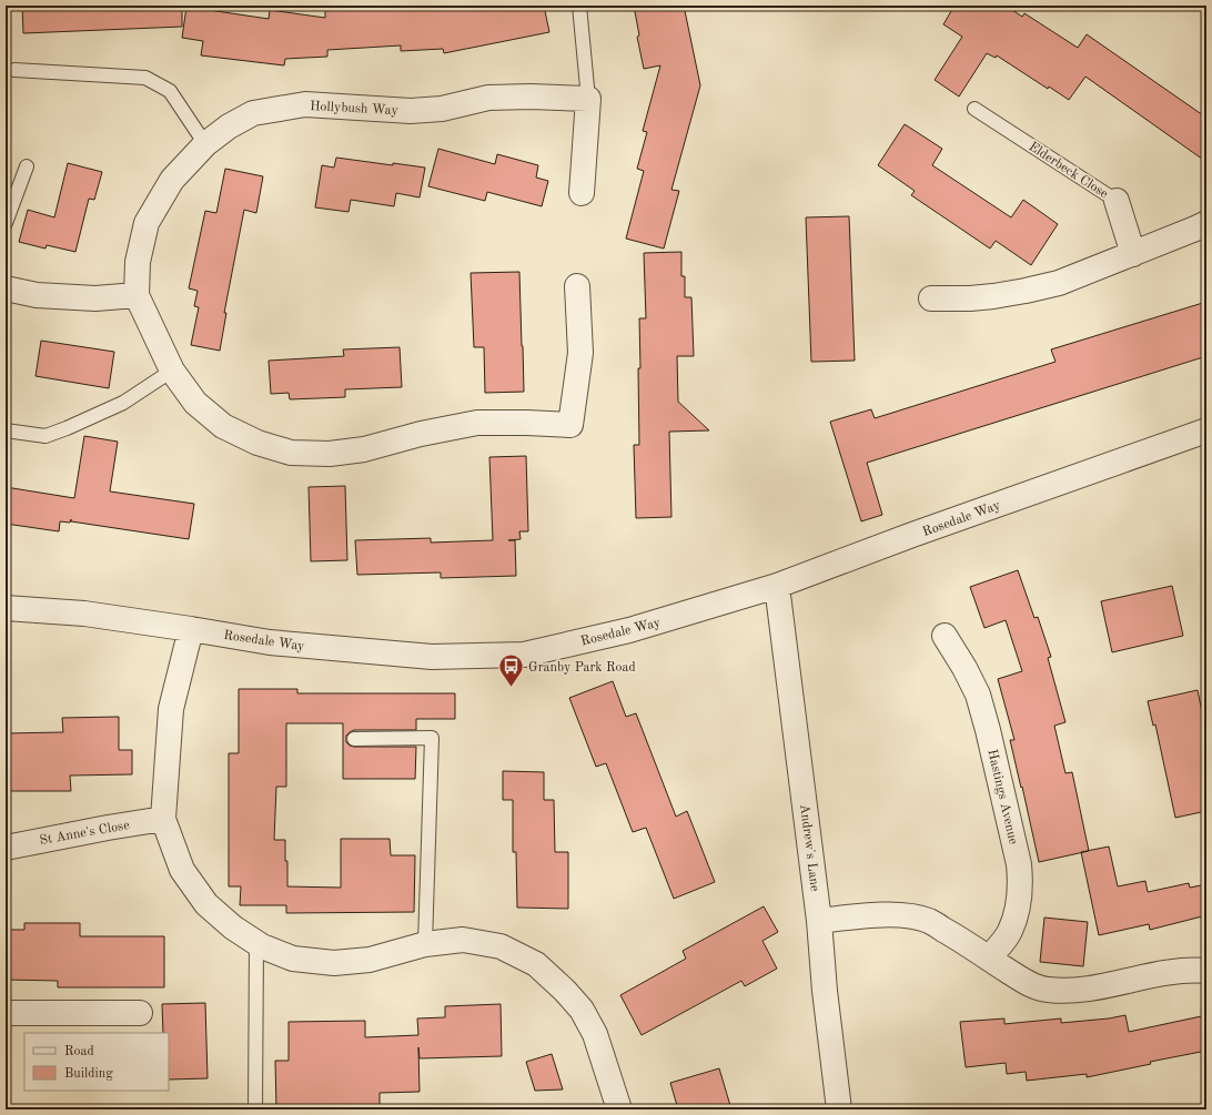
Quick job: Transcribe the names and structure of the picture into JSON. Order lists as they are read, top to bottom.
{
  "streets": {
    "street": [
      "Hollybush Way",
      "Elderbeck Close",
      "Rosedale Way",
      "Hastings Avenue",
      "St Anne's Close",
      "Andrew's Lane"
    ]
  },
  "crossings": [
    ["Rosedale Way", "Andrew's Lane"]
  ],
  "places": {
    "bus stop": ["Granby Park Road"]
  },
  "legend": ["Road", "Building"]
}
